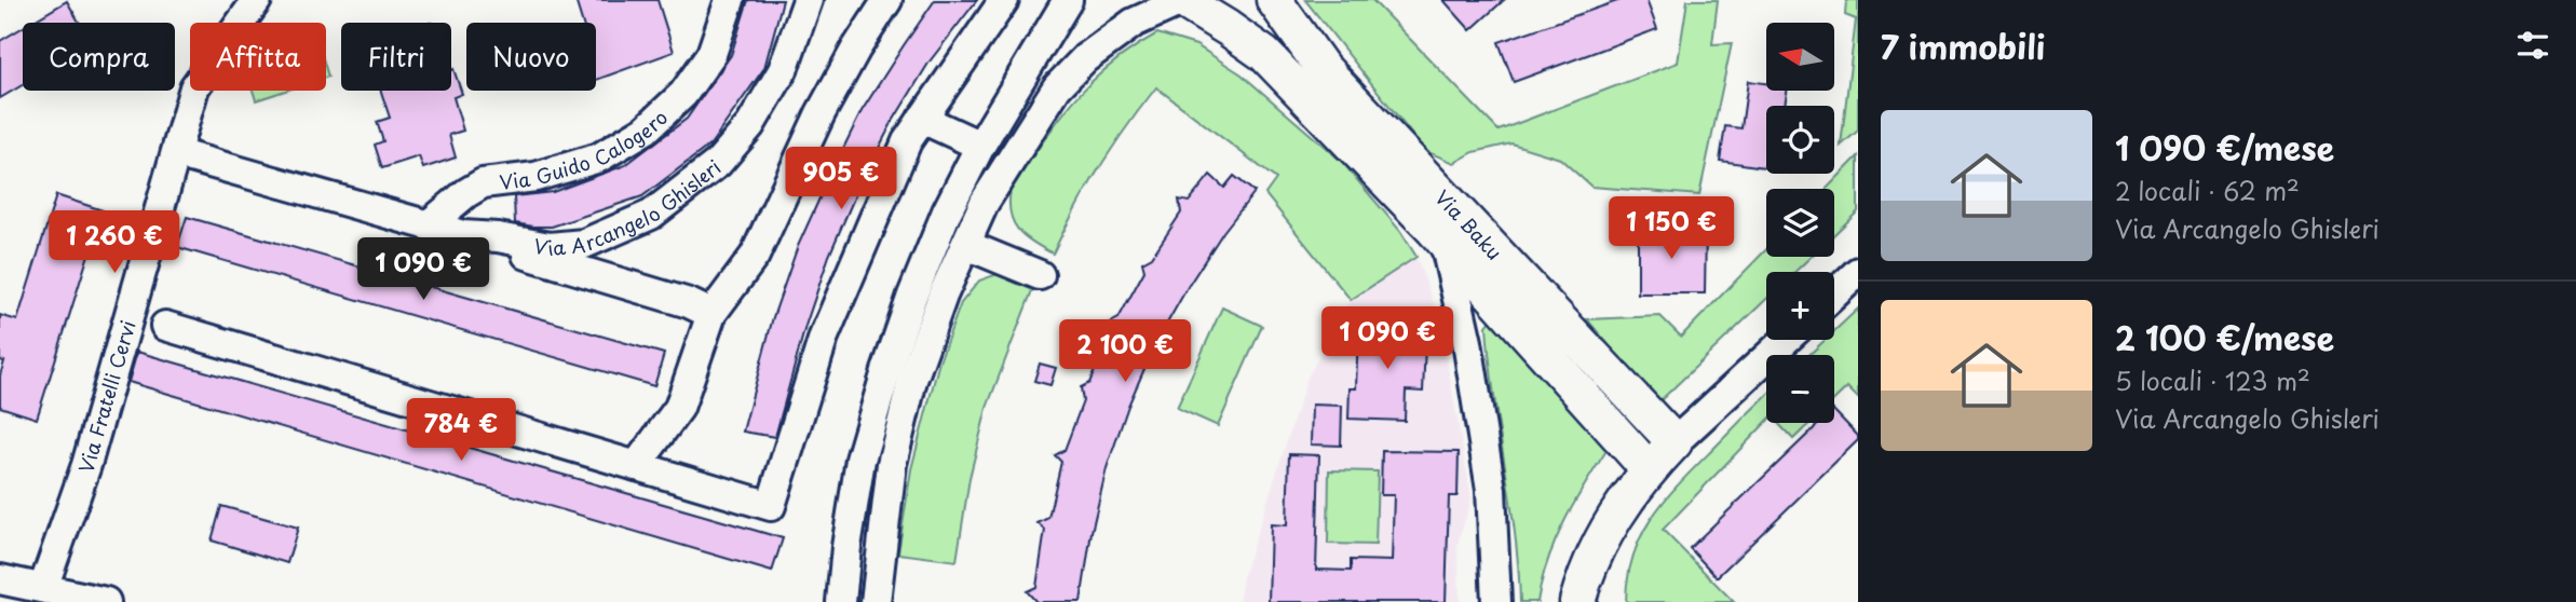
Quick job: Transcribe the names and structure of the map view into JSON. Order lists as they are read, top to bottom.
{
  "streets": {
    "main road": ["Via Baku"],
    "street": ["Via Guido Calogero", "Via Arcangelo Ghisleri", "Via Fratelli Cervi"]
  },
  "crossings": [
    ["Via Guido Calogero", "Via Arcangelo Ghisleri"],
    ["Via Arcangelo Ghisleri", "Via Fratelli Cervi"]
  ],
  "north": "left",
  "page": {
    "heading": "7 immobili",
    "map_buttons": ["+", "−"],
    "chip": [
      "Compra",
      "Affitta",
      "Filtri",
      "Nuovo"
    ],
    "list": [
      {
        "name": "1 090 €/mese",
        "note": "2 locali · 62 m² · Via Arcangelo Ghisleri"
      },
      {
        "name": "2 100 €/mese",
        "note": "5 locali · 123 m² · Via Arcangelo Ghisleri"
      }
    ],
    "price": [
      "905 €",
      "1 150 €",
      "1 260 €",
      "1 090 €",
      "1 090 €",
      "2 100 €",
      "784 €"
    ]
  }
}
